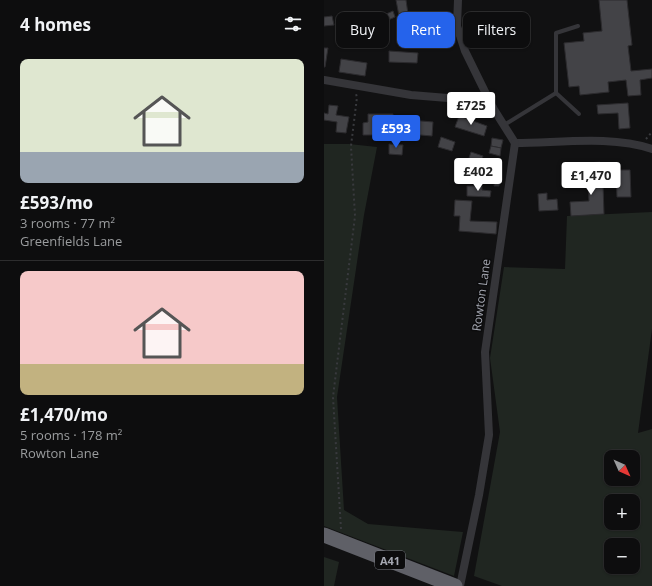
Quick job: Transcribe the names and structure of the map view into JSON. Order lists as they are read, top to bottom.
{
  "streets": {
    "highway": ["A41"],
    "street": ["Rowton Lane"]
  },
  "north": "bottom right",
  "page": {
    "heading": "4 homes",
    "chip": ["Buy", "Rent", "Filters"],
    "list": [
      {
        "name": "£593/mo",
        "note": "3 rooms · 77 m² · Greenfields Lane"
      },
      {
        "name": "£1,470/mo",
        "note": "5 rooms · 178 m² · Rowton Lane"
      }
    ],
    "price": [
      "£725",
      "£593",
      "£402",
      "£1,470"
    ],
    "map_buttons": ["+", "−"]
  }
}
